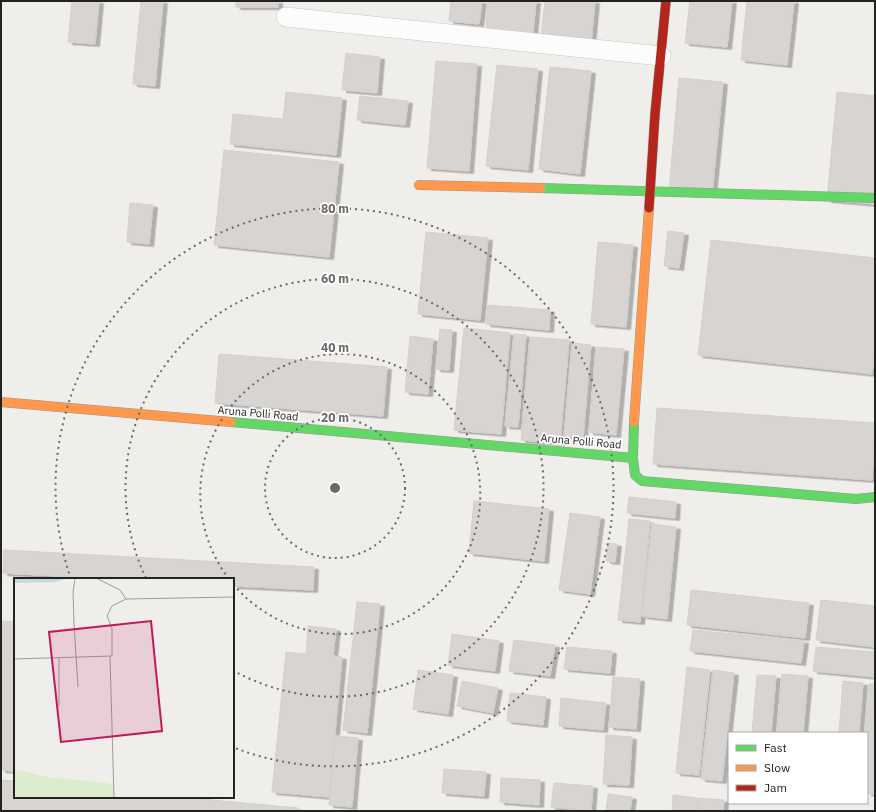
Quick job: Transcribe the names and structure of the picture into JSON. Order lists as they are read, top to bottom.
{
  "streets": {
    "street": ["Aruna Polli Road"]
  },
  "legend": ["Fast", "Slow", "Jam"],
  "rings": [
    "80 m",
    "60 m",
    "40 m",
    "20 m"
  ]
}
